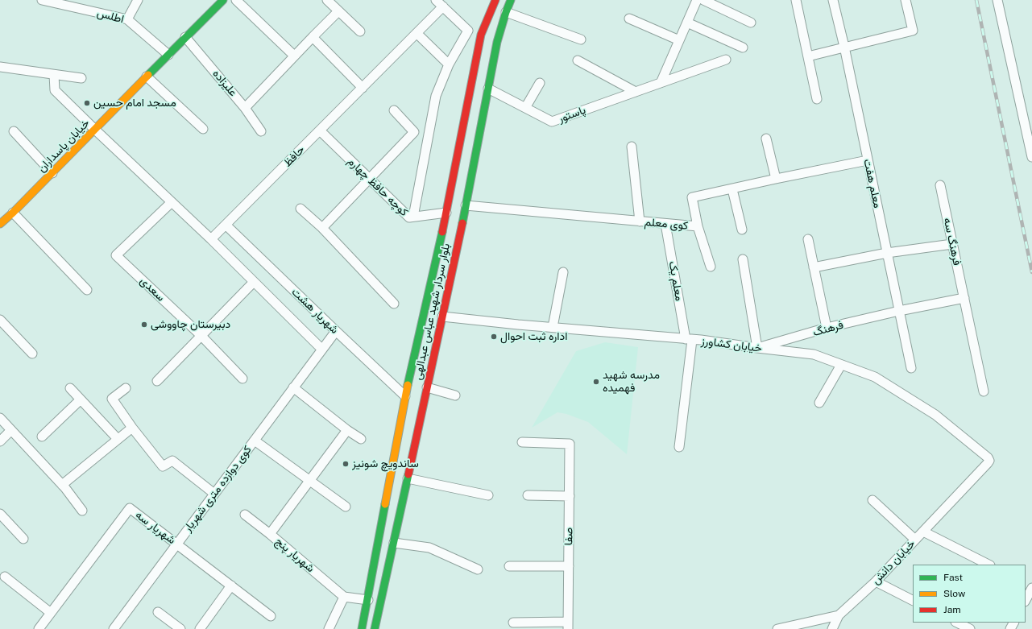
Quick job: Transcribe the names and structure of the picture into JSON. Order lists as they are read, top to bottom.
{
  "streets": {
    "street": [
      "اطلس",
      "علیزاده",
      "پاستور",
      "خیابان پاسداران",
      "حافظ",
      "معلم هفت",
      "کوچه حافظ چهارم",
      "کوی معلم",
      "فرهنگ سه",
      "معلم یک",
      "سعدی",
      "شهریار هشت",
      "بلوار سردار شهید عباس عبدالهی",
      "فرهنگ",
      "خیابان کشاورز",
      "کوی دوازده متری شهریار",
      "شهریار سه",
      "صفا",
      "شهریار پنج",
      "خیابان دانش"
    ]
  },
  "crossings": [
    ["اطلس", "خیابان پاسداران"],
    ["علیزاده", "خیابان پاسداران"],
    ["پاستور", "بلوار سردار شهید عباس عبدالهی"],
    ["حافظ", "کوچه حافظ چهارم"],
    ["حافظ", "شهریار هشت"],
    ["معلم هفت", "کوی معلم"],
    ["معلم هفت", "فرهنگ"],
    ["کوچه حافظ چهارم", "بلوار سردار شهید عباس عبدالهی"],
    ["کوی معلم", "معلم یک"],
    ["کوی معلم", "بلوار سردار شهید عباس عبدالهی"],
    ["معلم یک", "خیابان کشاورز"],
    ["شهریار هشت", "بلوار سردار شهید عباس عبدالهی"],
    ["شهریار هشت", "کوی دوازده متری شهریار"],
    ["بلوار سردار شهید عباس عبدالهی", "خیابان کشاورز"],
    ["فرهنگ", "خیابان کشاورز"],
    ["خیابان کشاورز", "خیابان دانش"],
    ["کوی دوازده متری شهریار", "شهریار سه"]
  ],
  "places": [
    "مسجد امام حسین",
    "دبیرستان چاووشی",
    "اداره ثبت احوال",
    "مدرسه شهید فهمیده",
    "ساندویچ شونیز"
  ],
  "legend": ["Fast", "Slow", "Jam"]
}
